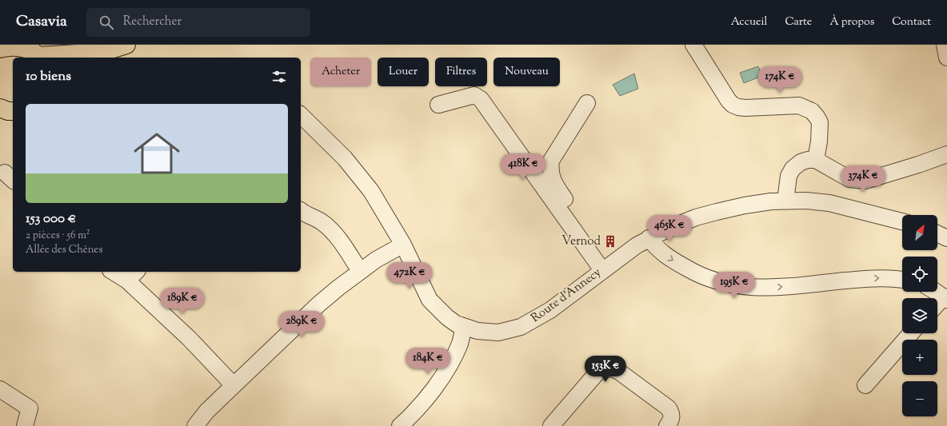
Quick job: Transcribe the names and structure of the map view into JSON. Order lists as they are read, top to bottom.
{
  "streets": {
    "street": ["Route d'Annecy"]
  },
  "places": {
    "building": ["Vernod"]
  },
  "north": "top right",
  "page": {
    "header": "Casavia",
    "search": "Rechercher",
    "nav": [
      "Accueil",
      "Carte",
      "À propos",
      "Contact"
    ],
    "chip": [
      "Acheter",
      "Louer",
      "Filtres",
      "Nouveau"
    ],
    "heading": "10 biens",
    "price": [
      "174K €",
      "418K €",
      "374K €",
      "465K €",
      "472K €",
      "195K €",
      "189K €",
      "289K €",
      "184K €",
      "153K €"
    ],
    "list": [
      {
        "name": "153 000 €",
        "note": "2 pièces · 56 m² · Allée des Chênes"
      }
    ],
    "map_buttons": ["+", "−"]
  }
}
